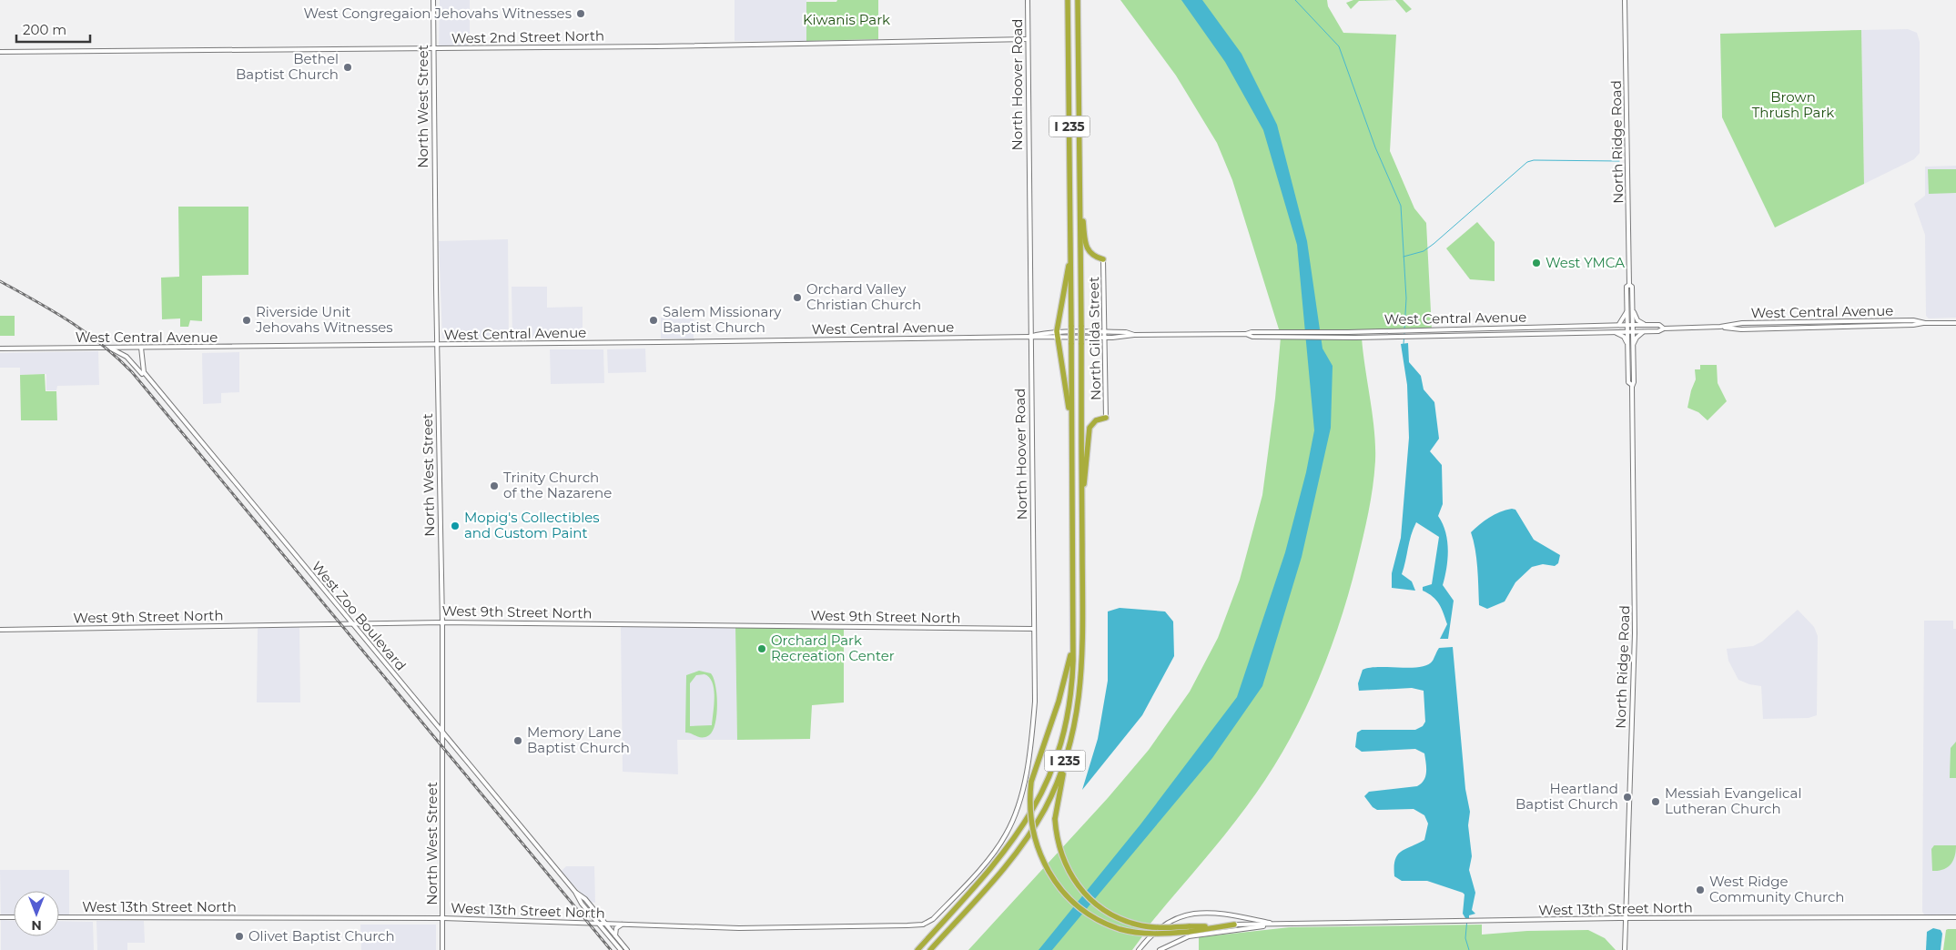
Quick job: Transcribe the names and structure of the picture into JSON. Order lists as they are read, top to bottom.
{
  "streets": {
    "highway": ["I 235"],
    "main road": [
      "West 2nd Street North",
      "North Hoover Road",
      "North West Street",
      "North Ridge Road",
      "West Central Avenue",
      "North Gilda Street",
      "West 9th Street North",
      "West Zoo Boulevard",
      "West 13th Street North"
    ]
  },
  "crossings": [
    ["West 2nd Street North", "North Hoover Road"],
    ["West 2nd Street North", "North West Street"],
    ["North Hoover Road", "West Central Avenue"],
    ["North Hoover Road", "West 9th Street North"],
    ["North Hoover Road", "West 13th Street North"],
    ["North West Street", "West Central Avenue"],
    ["North West Street", "West 9th Street North"],
    ["North West Street", "West Zoo Boulevard"],
    ["North West Street", "West 13th Street North"],
    ["North Ridge Road", "West Central Avenue"],
    ["North Ridge Road", "West 13th Street North"],
    ["West Central Avenue", "North Gilda Street"],
    ["West Central Avenue", "West Zoo Boulevard"],
    ["West 9th Street North", "West Zoo Boulevard"],
    ["West Zoo Boulevard", "West 13th Street North"]
  ],
  "parks": ["Kiwanis Park", "Brown Thrush Park"],
  "places": [
    "West Congregaion Jehovahs Witnesses",
    "Bethel Baptist Church",
    "West YMCA",
    "Orchard Valley Christian Church",
    "Riverside Unit Jehovahs Witnesses",
    "Salem Missionary Baptist Church",
    "Trinity Church of the Nazarene",
    "Mopig's Collectibles and Custom Paint",
    "Orchard Park Recreation Center",
    "Memory Lane Baptist Church",
    "Heartland Baptist Church",
    "Messiah Evangelical Lutheran Church",
    "West Ridge Community Church",
    "Olivet Baptist Church"
  ],
  "scale_bar": "200 m",
  "north": "bottom"
}
